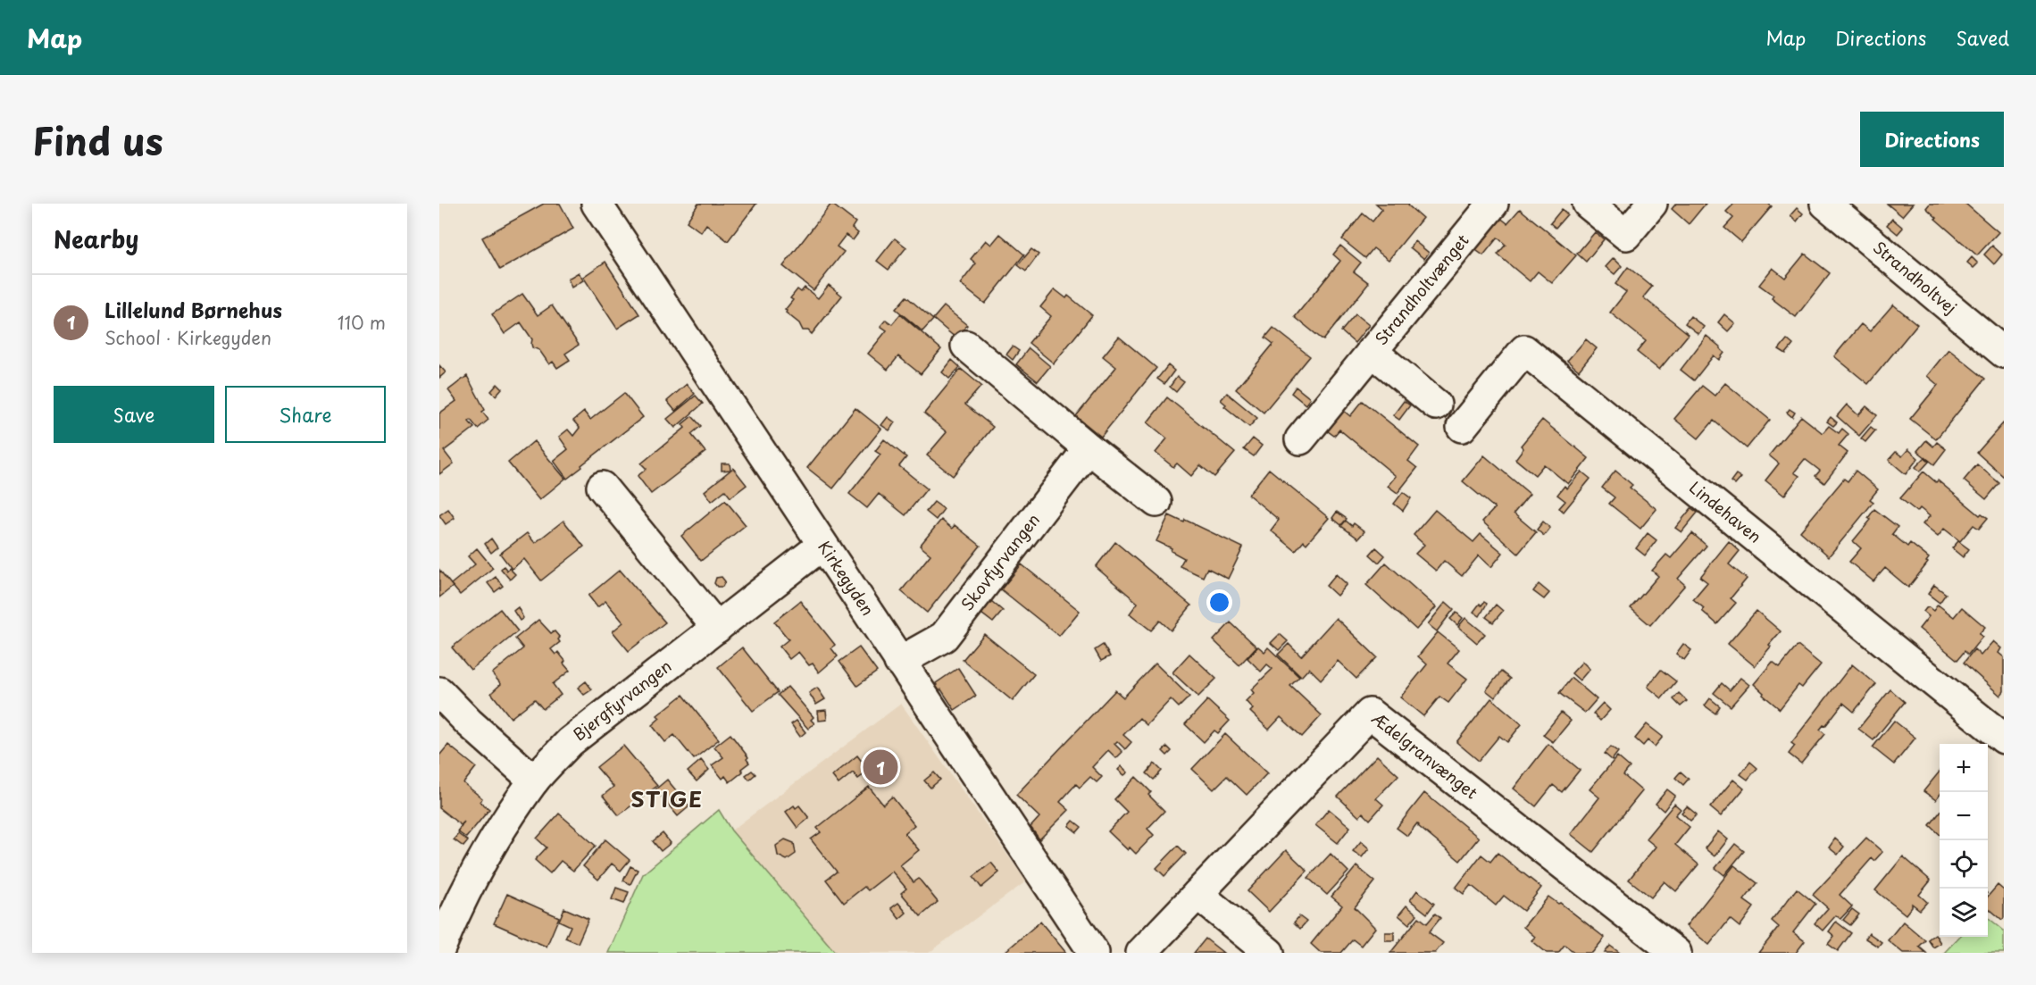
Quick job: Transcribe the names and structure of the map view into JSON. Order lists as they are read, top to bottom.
{
  "streets": {
    "street": [
      "Strandholtvej",
      "Strandholtvænget",
      "Lindehaven",
      "Skovfyrvangen",
      "Kirkegyden",
      "Bjergfyrvangen",
      "Ædelgranvænget"
    ]
  },
  "crossings": [
    ["Skovfyrvangen", "Kirkegyden"],
    ["Kirkegyden", "Bjergfyrvangen"]
  ],
  "districts": ["STIGE"],
  "page": {
    "header": "Map",
    "nav": ["Map", "Directions", "Saved"],
    "title": "Find us",
    "buttons": [
      "Directions",
      ["Save", "Share"]
    ],
    "heading": "Nearby",
    "list": [
      {
        "mark": "1",
        "name": "Lillelund Børnehus",
        "note": "School · Kirkegyden",
        "value": "110 m"
      }
    ],
    "map_buttons": ["+", "−"],
    "pins": "1"
  }
}
